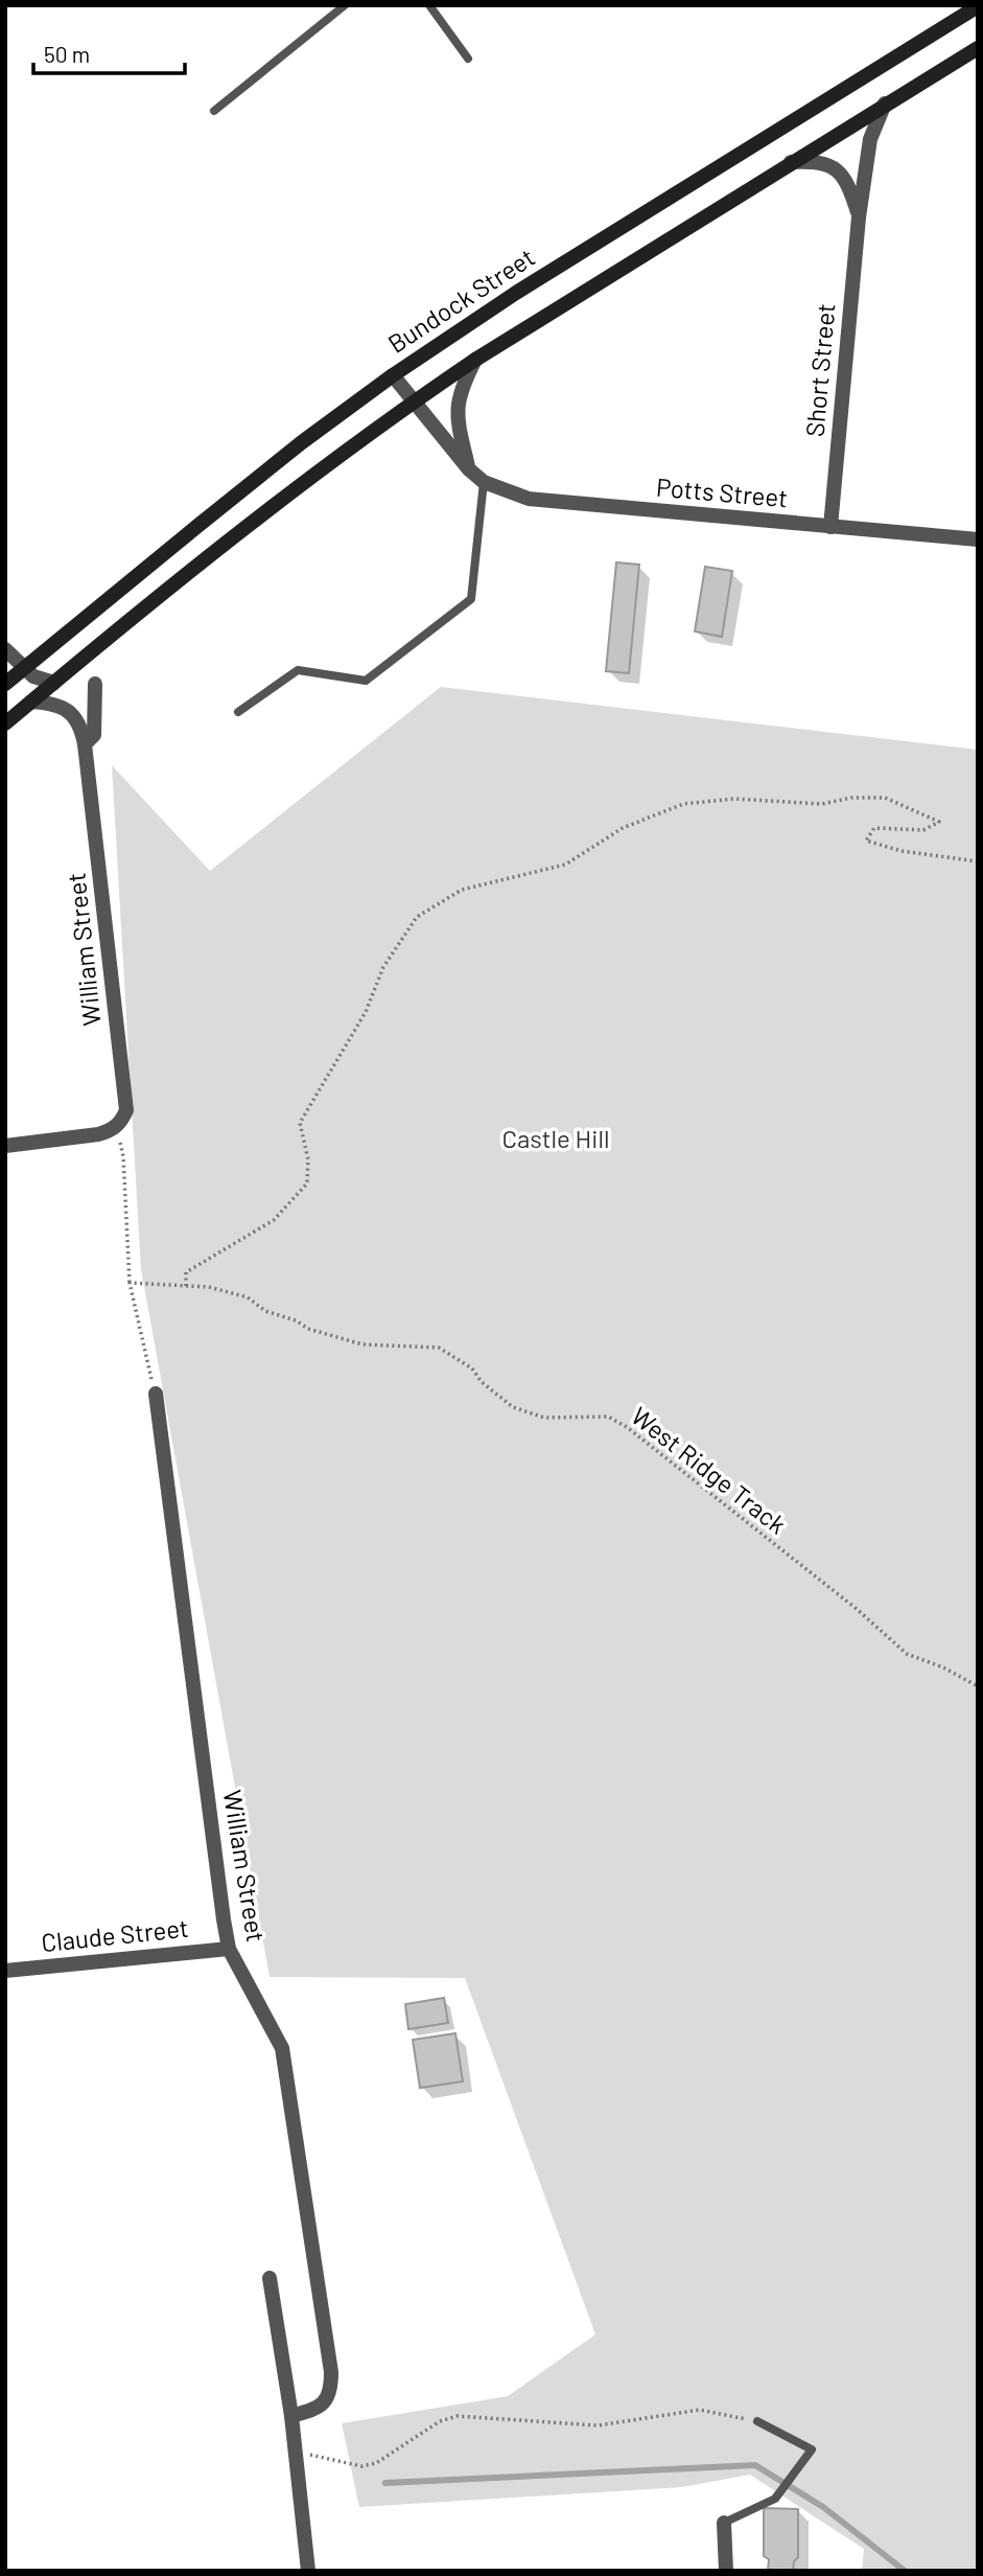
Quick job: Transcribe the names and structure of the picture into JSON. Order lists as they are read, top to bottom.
{
  "streets": {
    "main road": ["Bundock Street"],
    "street": [
      "Short Street",
      "Potts Street",
      "William Street",
      "Claude Street"
    ],
    "path": ["West Ridge Track"]
  },
  "crossings": [
    ["Bundock Street", "Potts Street"],
    ["Short Street", "Potts Street"],
    ["William Street", "Claude Street"]
  ],
  "parks": ["Castle Hill"],
  "scale_bar": "50 m"
}
